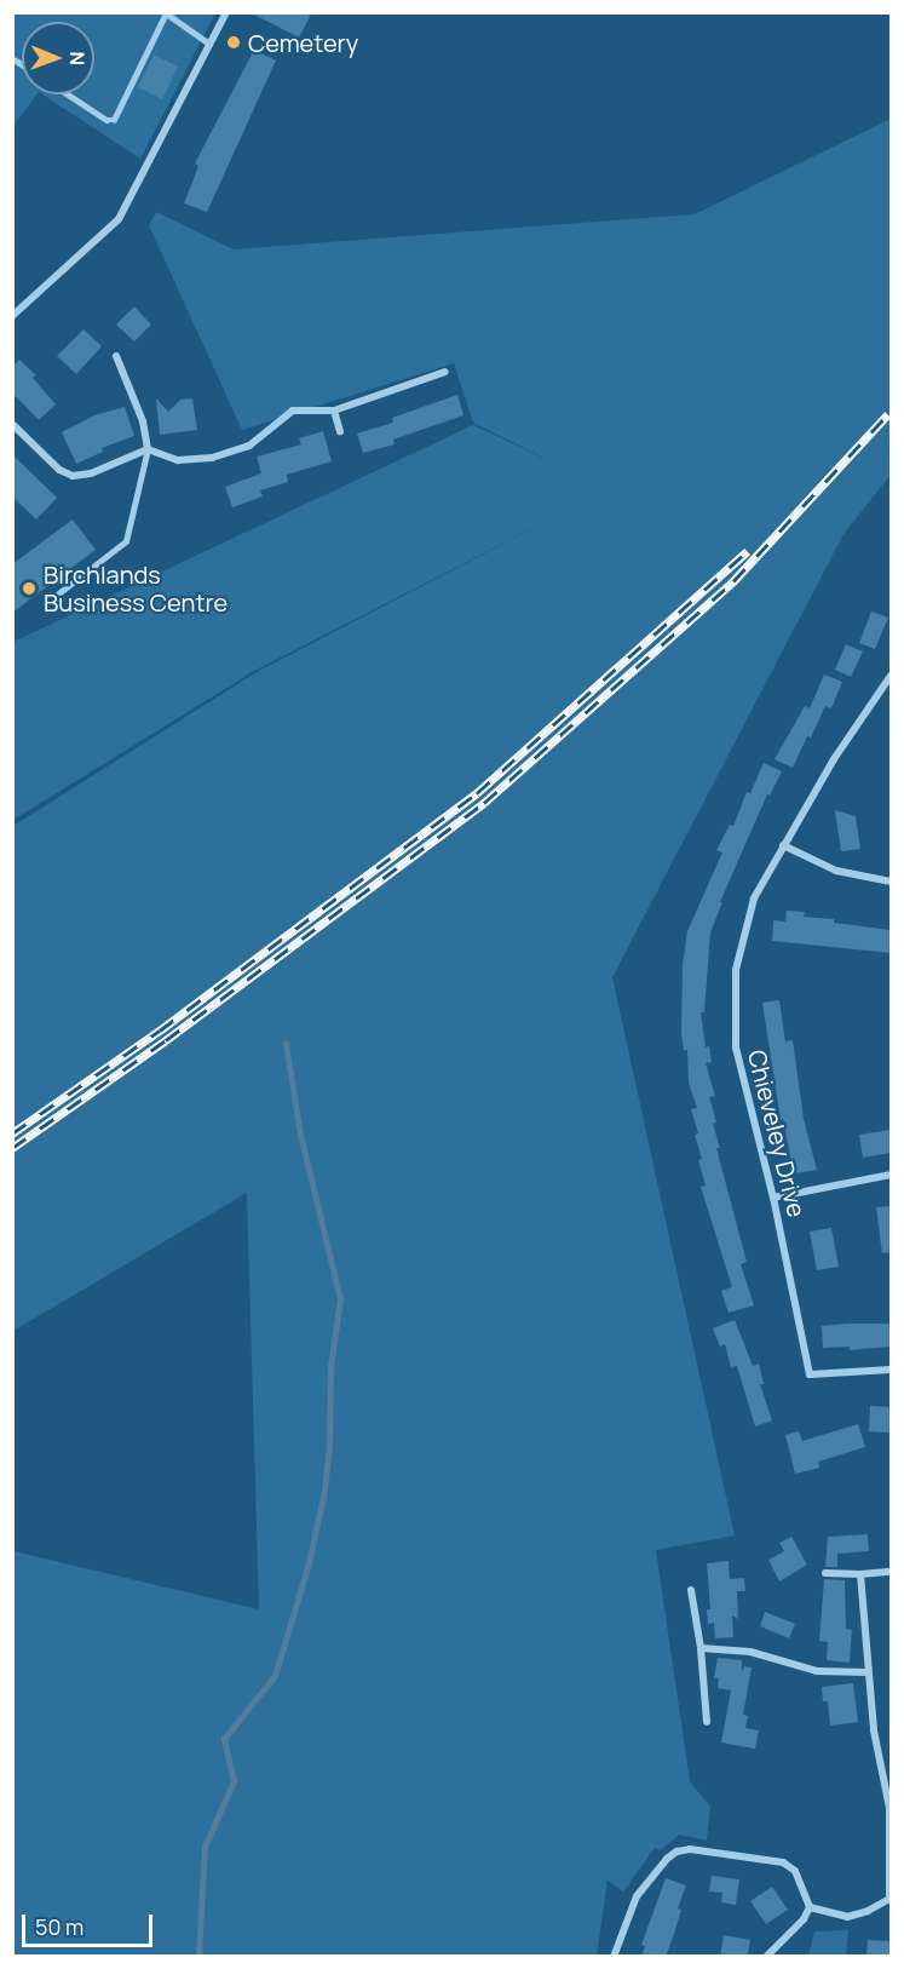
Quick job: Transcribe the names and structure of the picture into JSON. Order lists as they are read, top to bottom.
{
  "streets": {
    "street": ["Chieveley Drive"]
  },
  "places": ["Cemetery", "Birchlands Business Centre"],
  "scale_bar": "50 m",
  "north": "right"
}
